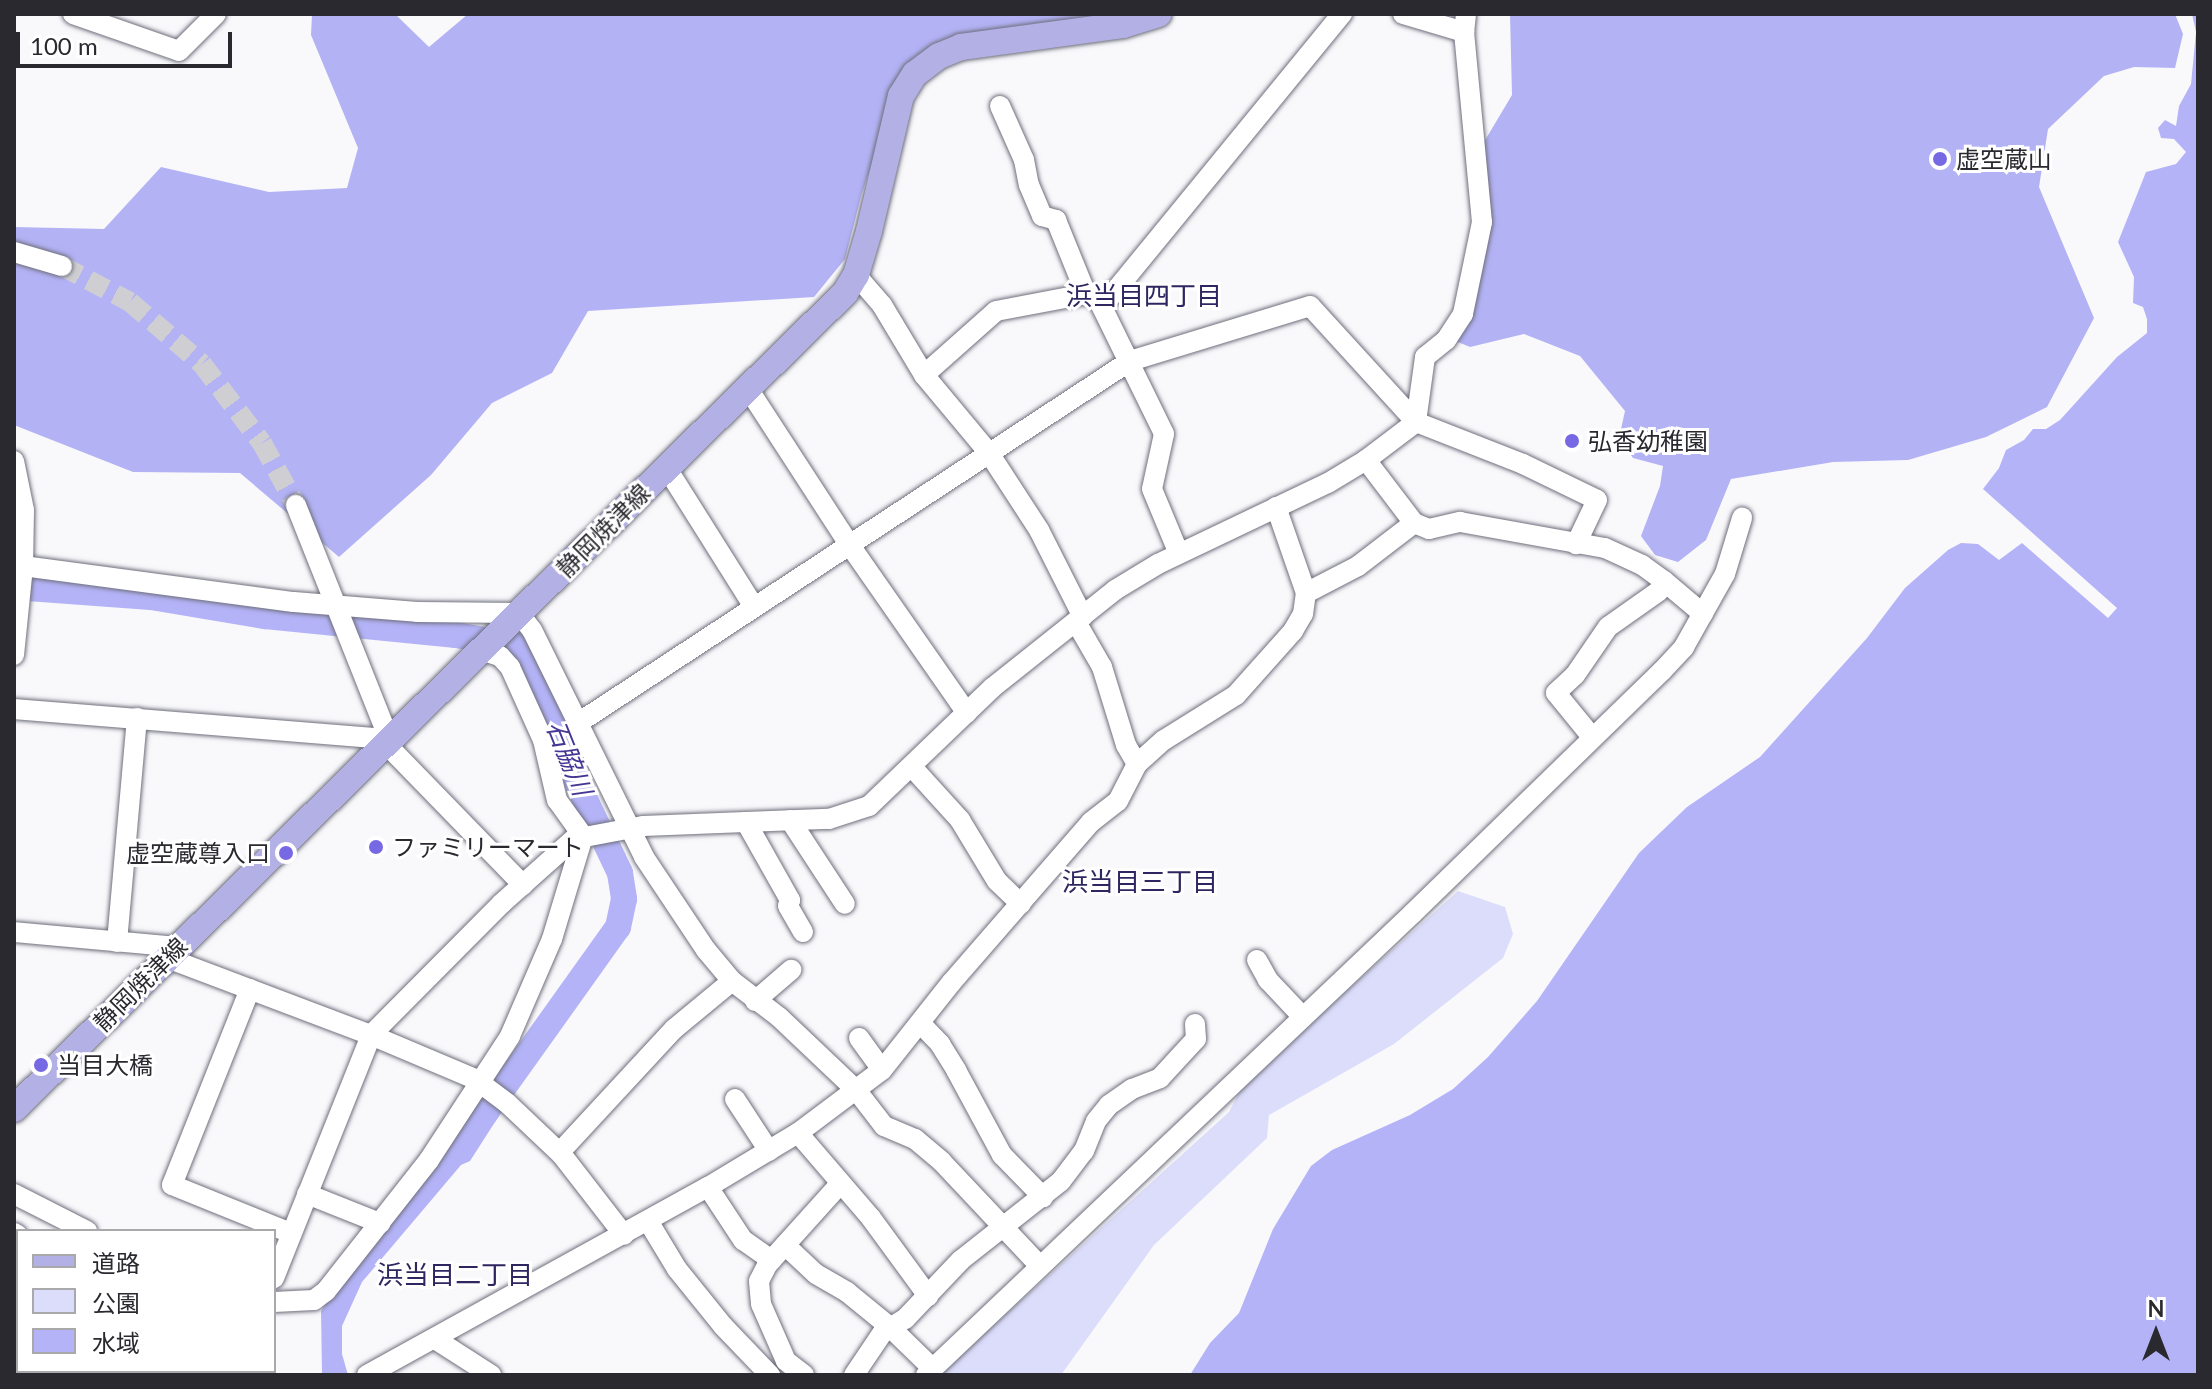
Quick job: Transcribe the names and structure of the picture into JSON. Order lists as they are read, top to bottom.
{
  "streets": {
    "main road": ["静岡焼津線"]
  },
  "districts": ["浜当目四丁目", "浜当目三丁目", "浜当目二丁目"],
  "water": ["石脇川"],
  "places": [
    "虚空蔵山",
    "弘香幼稚園",
    "ファミリーマート",
    "虚空蔵尊入口",
    "当目大橋"
  ],
  "legend": ["道路", "公園", "水域"],
  "scale_bar": "100 m",
  "north": "top"
}
